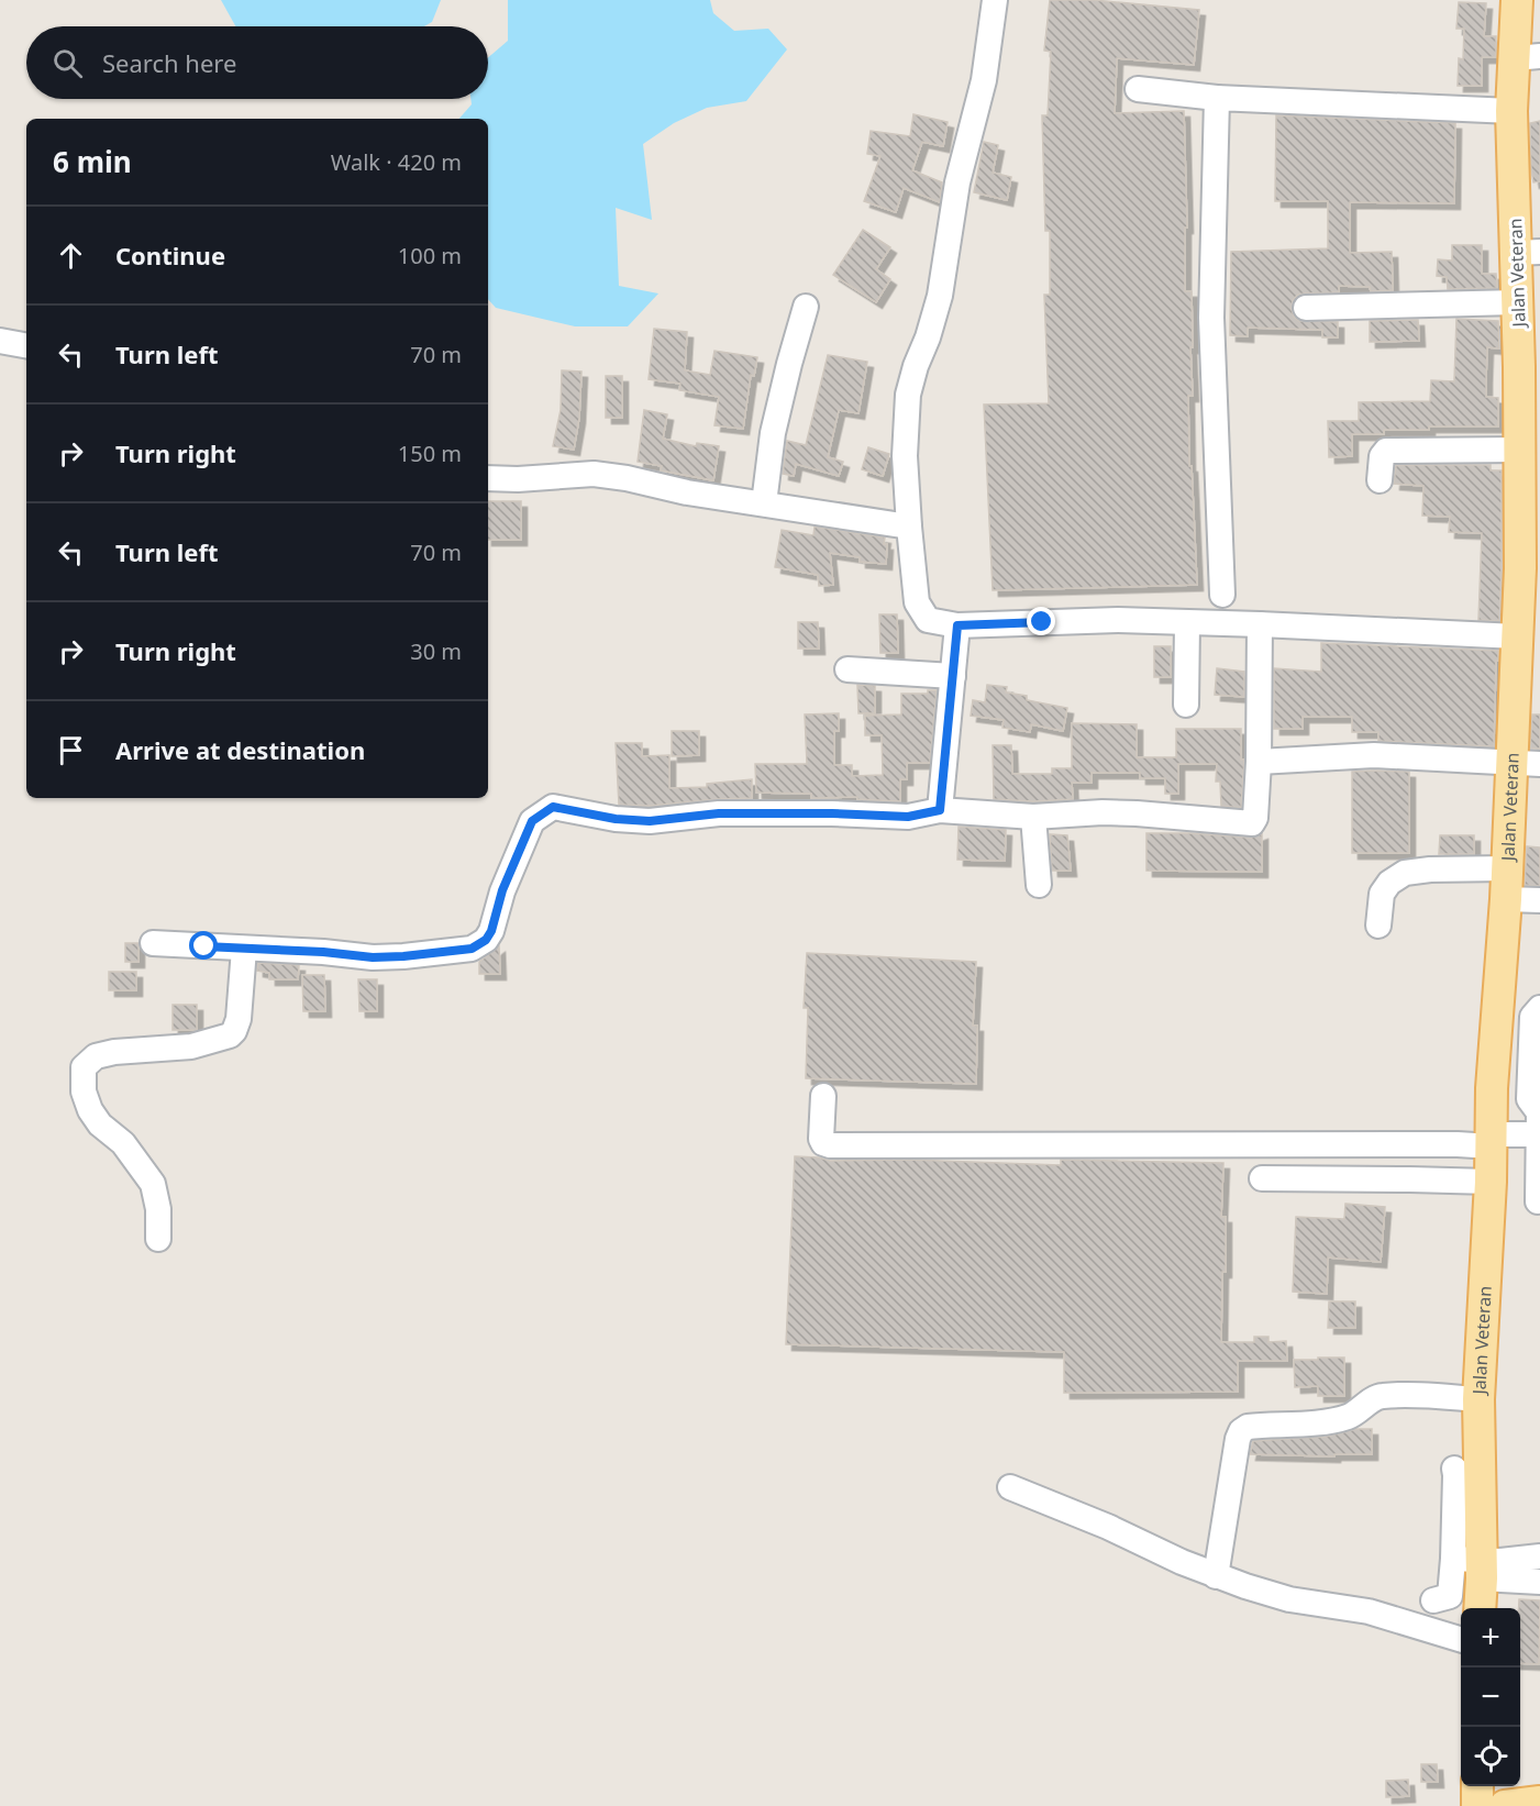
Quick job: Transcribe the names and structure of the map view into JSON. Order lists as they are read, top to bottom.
{
  "streets": {
    "main road": ["Jalan Veteran"]
  },
  "page": {
    "search": "Search here",
    "heading": ["6 min", "Walk · 420 m"],
    "list": [
      ["Continue", "100 m"],
      ["Turn left", "70 m"],
      ["Turn right", "150 m"],
      ["Turn left", "70 m"],
      ["Turn right", "30 m"],
      "Arrive at destination"
    ],
    "map_buttons": ["+", "−"]
  }
}
